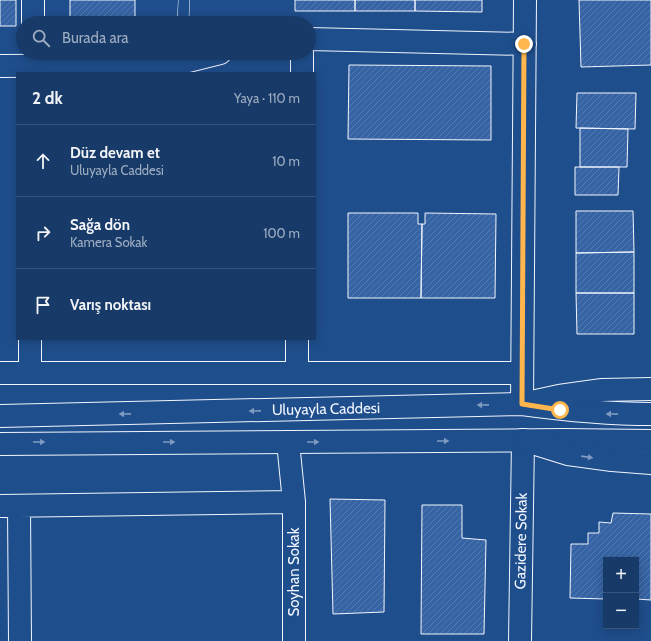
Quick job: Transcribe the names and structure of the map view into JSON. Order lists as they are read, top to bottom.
{
  "streets": {
    "main road": ["Uluyayla Caddesi", "Gazidere Sokak", "Soyhan Sokak"]
  },
  "page": {
    "search": "Burada ara",
    "heading": ["2 dk", "Yaya · 110 m"],
    "list": [
      ["Düz devam et", "Uluyayla Caddesi", "10 m"],
      ["Sağa dön", "Kamera Sokak", "100 m"],
      "Varış noktası"
    ],
    "map_buttons": ["+", "−"]
  }
}
